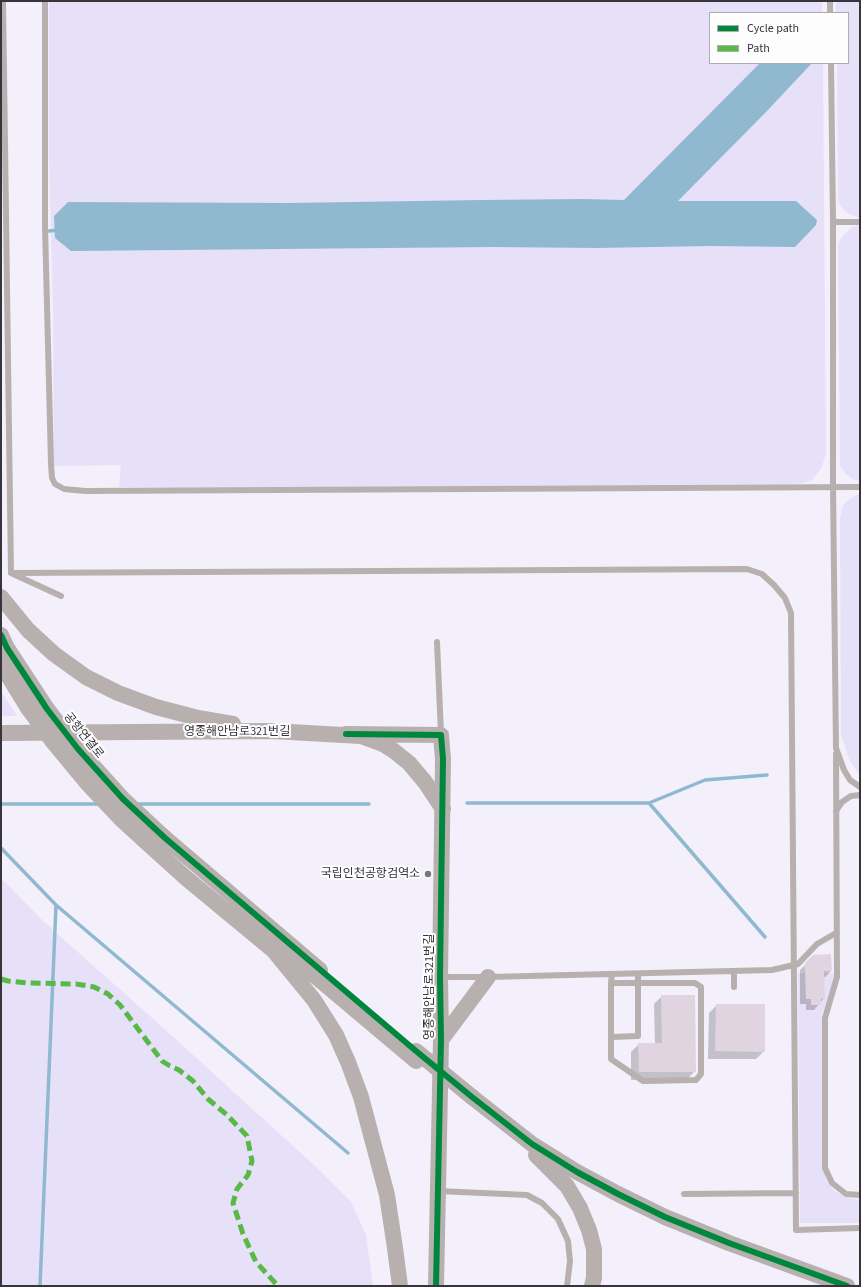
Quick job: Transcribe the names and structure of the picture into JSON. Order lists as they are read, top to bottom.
{
  "streets": {
    "street": ["영종해안남로321번길", "공항연결로"]
  },
  "places": ["국립인천공항검역소"],
  "legend": ["Cycle path", "Path"]
}
